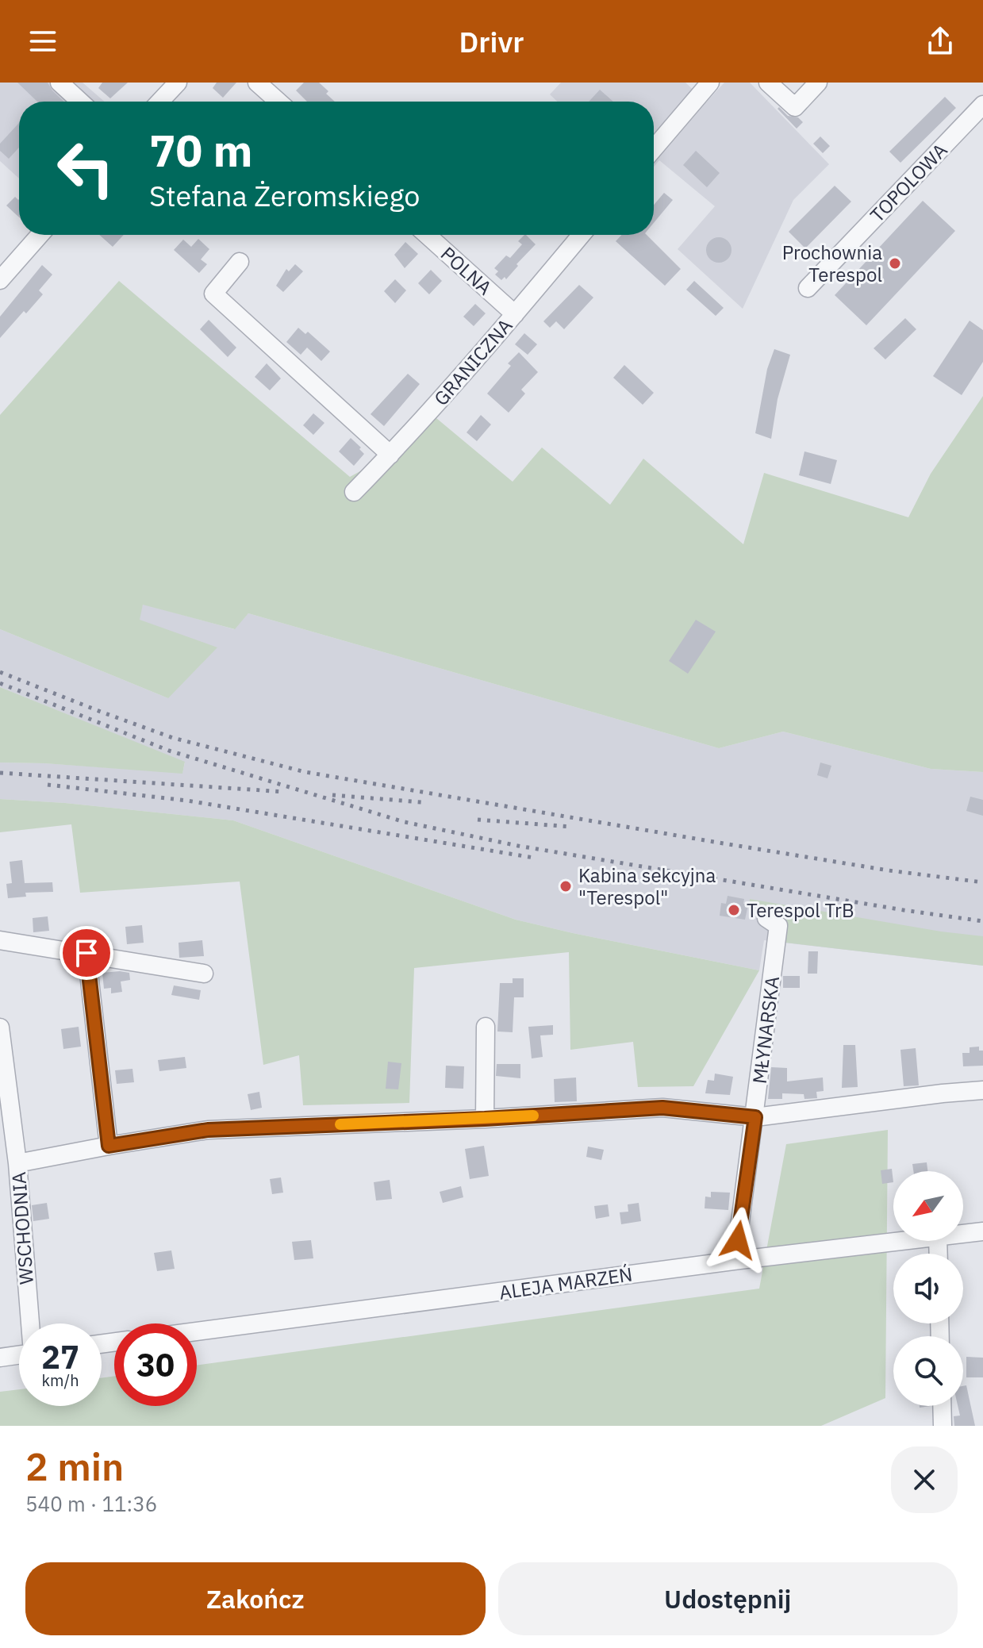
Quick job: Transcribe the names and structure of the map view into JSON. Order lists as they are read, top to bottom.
{
  "streets": {
    "street": [
      "TOPOLOWA",
      "POLNA",
      "GRANICZNA",
      "MŁYNARSKA",
      "WSCHODNIA",
      "ALEJA MARZEŃ"
    ]
  },
  "crossings": [
    ["POLNA", "GRANICZNA"],
    ["MŁYNARSKA", "ALEJA MARZEŃ"]
  ],
  "places": ["Prochownia Terespol", "Kabina sekcyjna \"Terespol\"", "Terespol TrB"],
  "north": "bottom left",
  "page": {
    "header": "Drivr",
    "turn": ["70 m", "Stefana Żeromskiego"],
    "speed": "27 km/h",
    "limit": "30",
    "heading": ["2 min", "540 m · 11:36"],
    "buttons": ["Zakończ", "Udostępnij"]
  }
}
